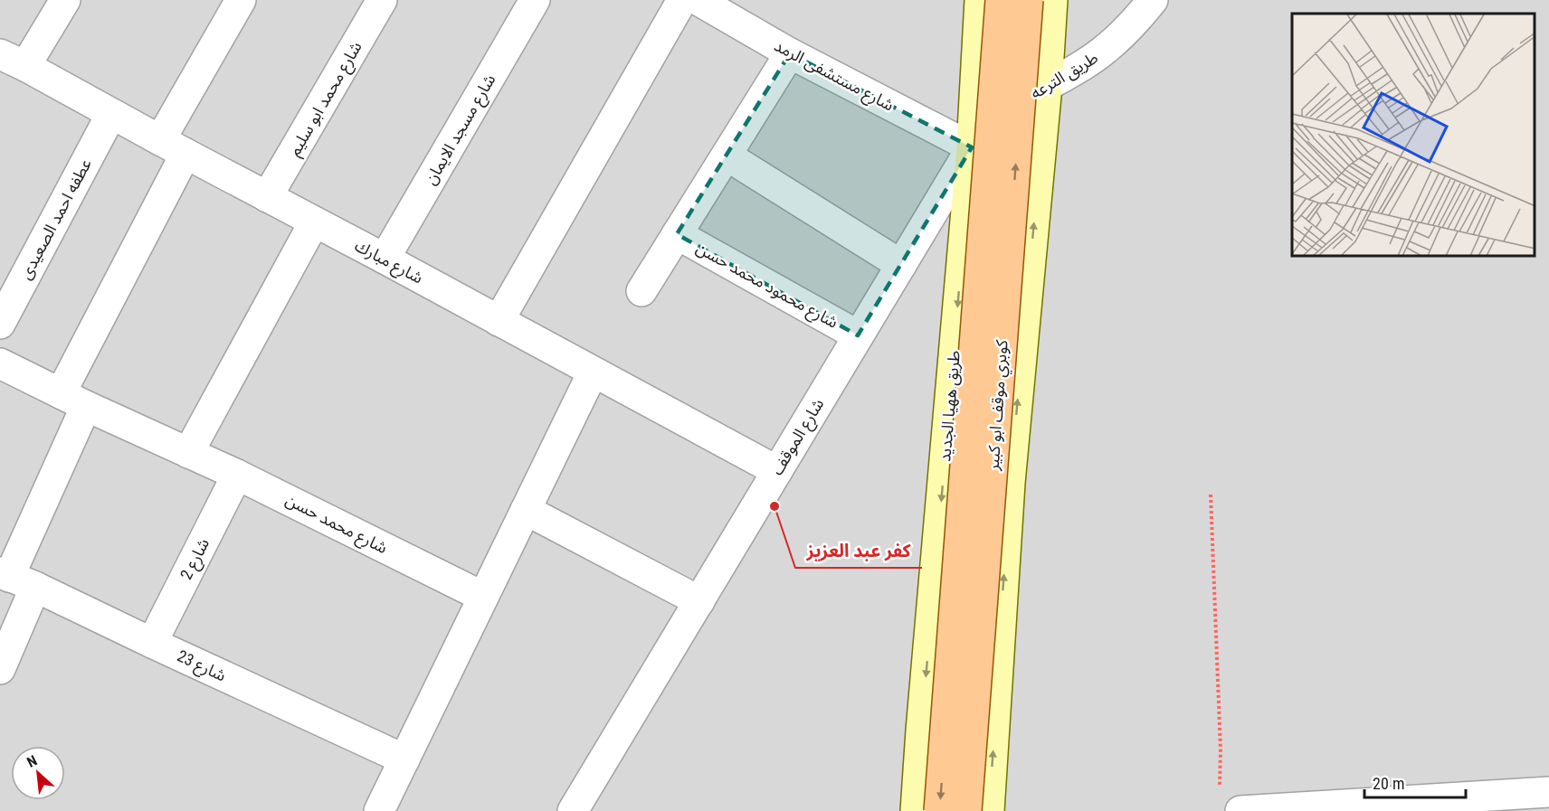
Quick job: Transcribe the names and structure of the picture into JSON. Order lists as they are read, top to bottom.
{
  "streets": {
    "main road": ["كوبري موقف ابو كبير"],
    "street": [
      "شارع مستشفى الرمد",
      "طريق الترعه",
      "شارع محمد ابو سليم",
      "شارع مسجد الايمان",
      "عطفه احمد الصعيدى",
      "شارع مبارك",
      "شارع محمود محمد حسن",
      "طريق ههيا الجديد",
      "شارع الموقف",
      "شارع محمد حسن",
      "شارع 2",
      "شارع 23"
    ]
  },
  "crossings": [
    ["شارع مستشفى الرمد", "طريق الترعه"],
    ["شارع مستشفى الرمد", "طريق ههيا الجديد"],
    ["شارع مستشفى الرمد", "شارع الموقف"],
    ["طريق الترعه", "طريق ههيا الجديد"],
    ["طريق الترعه", "شارع الموقف"],
    ["شارع محمد ابو سليم", "شارع مبارك"],
    ["شارع مسجد الايمان", "شارع مبارك"],
    ["عطفه احمد الصعيدى", "شارع مبارك"],
    ["شارع مبارك", "شارع الموقف"],
    ["شارع محمود محمد حسن", "شارع الموقف"],
    ["طريق ههيا الجديد", "شارع الموقف"],
    ["شارع محمد حسن", "شارع 2"],
    ["شارع 2", "شارع 23"]
  ],
  "places": ["كفر عبد العزيز"],
  "scale_bar": "20 m",
  "north": "top left"
}
